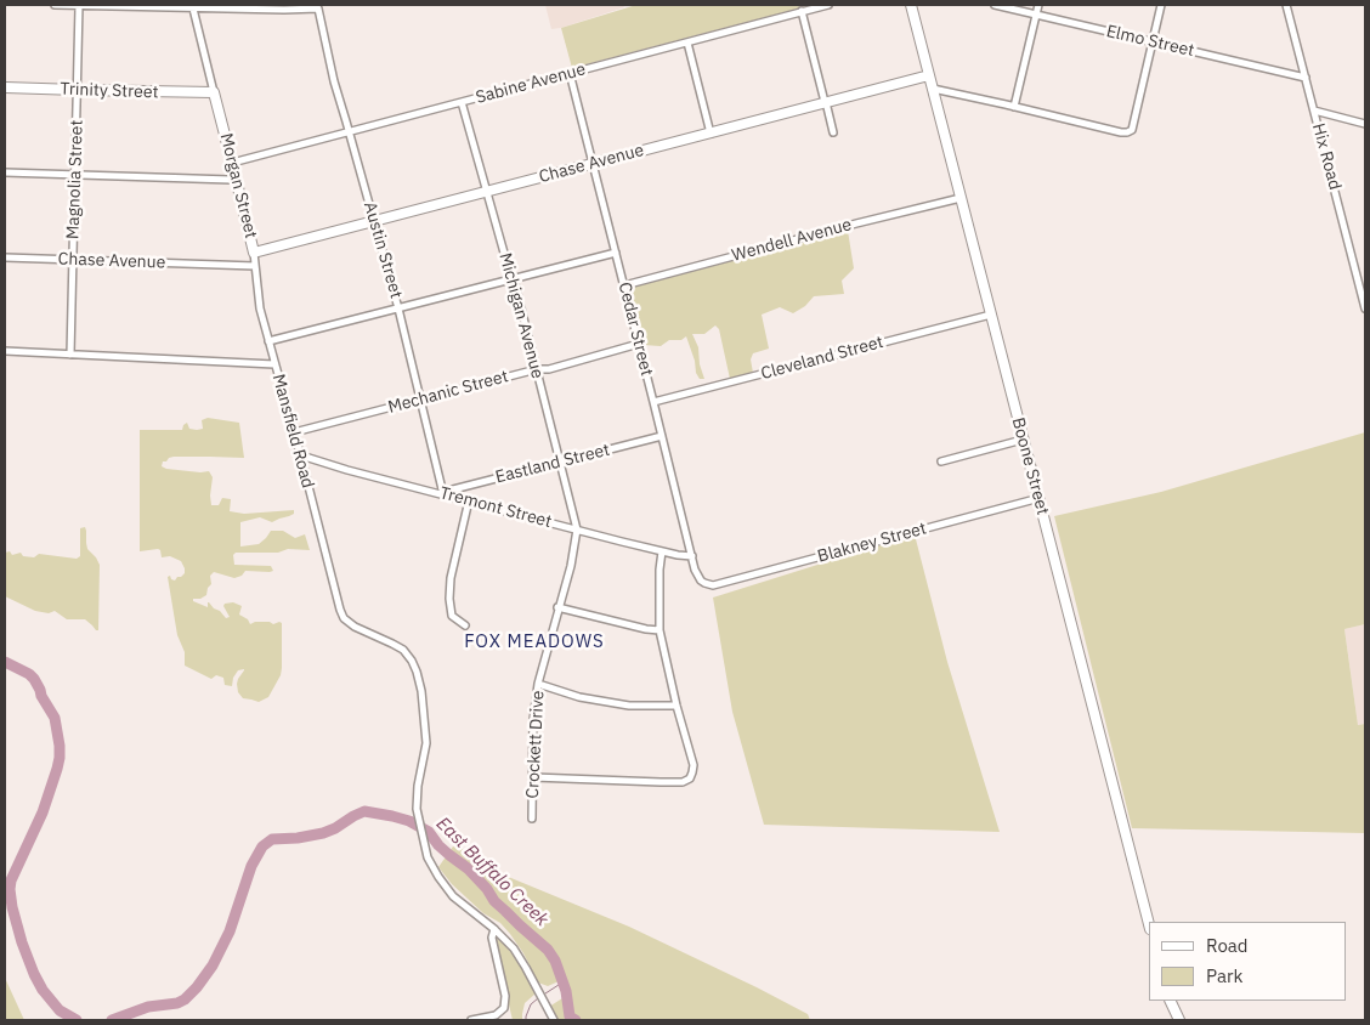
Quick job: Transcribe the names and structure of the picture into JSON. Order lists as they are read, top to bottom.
{
  "streets": {
    "street": [
      "Elmo Street",
      "Sabine Avenue",
      "Trinity Street",
      "Hix Road",
      "Chase Avenue",
      "Magnolia Street",
      "Morgan Street",
      "Wendell Avenue",
      "Austin Street",
      "Michigan Avenue",
      "Cedar Street",
      "Cleveland Street",
      "Mechanic Street",
      "Mansfield Road",
      "Eastland Street",
      "Boone Street",
      "Tremont Street",
      "Blakney Street",
      "Crockett Drive"
    ]
  },
  "crossings": [
    ["Elmo Street", "Hix Road"],
    ["Sabine Avenue", "Morgan Street"],
    ["Sabine Avenue", "Austin Street"],
    ["Sabine Avenue", "Michigan Avenue"],
    ["Sabine Avenue", "Cedar Street"],
    ["Trinity Street", "Magnolia Street"],
    ["Trinity Street", "Morgan Street"],
    ["Chase Avenue", "Magnolia Street"],
    ["Chase Avenue", "Morgan Street"],
    ["Chase Avenue", "Austin Street"],
    ["Chase Avenue", "Michigan Avenue"],
    ["Chase Avenue", "Cedar Street"],
    ["Chase Avenue", "Boone Street"],
    ["Magnolia Street", "Mansfield Road"],
    ["Morgan Street", "Austin Street"],
    ["Morgan Street", "Mansfield Road"],
    ["Wendell Avenue", "Cedar Street"],
    ["Wendell Avenue", "Boone Street"],
    ["Austin Street", "Mechanic Street"],
    ["Austin Street", "Eastland Street"],
    ["Austin Street", "Tremont Street"],
    ["Michigan Avenue", "Mechanic Street"],
    ["Michigan Avenue", "Eastland Street"],
    ["Michigan Avenue", "Tremont Street"],
    ["Michigan Avenue", "Crockett Drive"],
    ["Cedar Street", "Cleveland Street"],
    ["Cedar Street", "Mechanic Street"],
    ["Cedar Street", "Eastland Street"],
    ["Cedar Street", "Tremont Street"],
    ["Cedar Street", "Blakney Street"],
    ["Cleveland Street", "Boone Street"],
    ["Mechanic Street", "Mansfield Road"],
    ["Mansfield Road", "Tremont Street"],
    ["Eastland Street", "Tremont Street"],
    ["Boone Street", "Blakney Street"],
    ["Tremont Street", "Crockett Drive"]
  ],
  "districts": ["FOX MEADOWS"],
  "water": ["East Buffalo Creek"],
  "legend": ["Road", "Park"]
}
